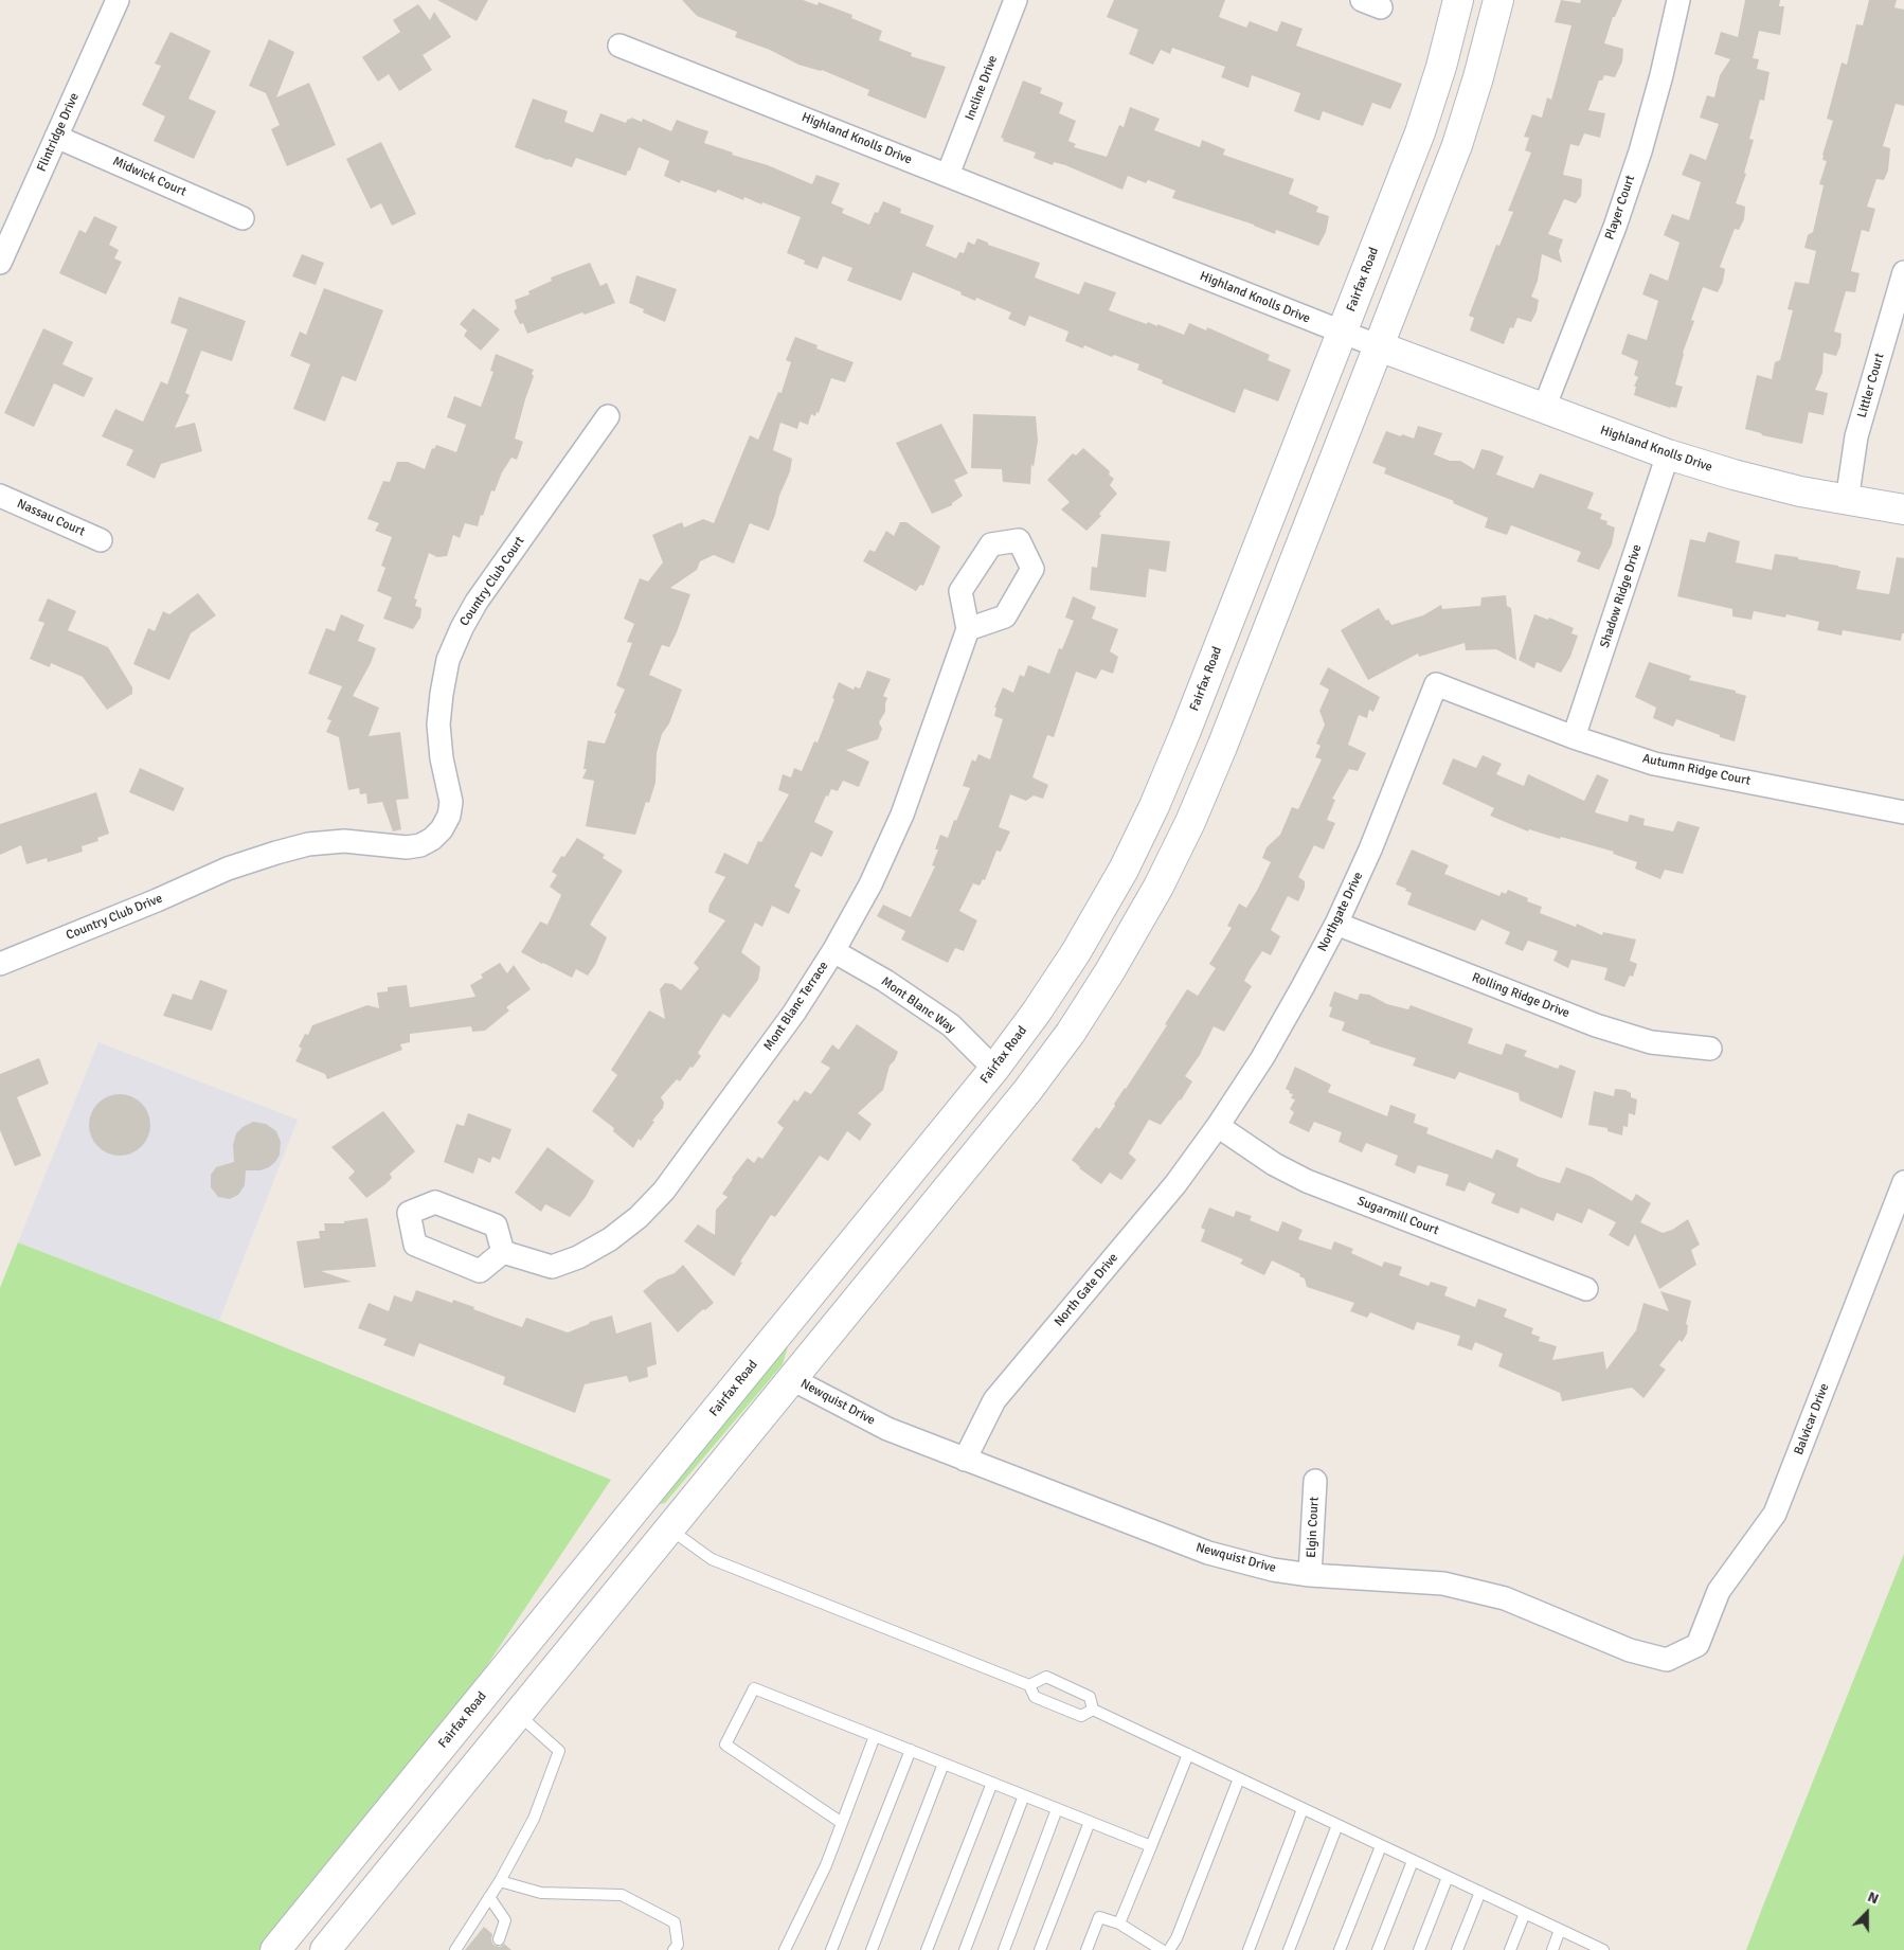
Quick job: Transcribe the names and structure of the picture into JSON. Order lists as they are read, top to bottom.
{
  "streets": {
    "main road": ["Highland Knolls Drive", "Fairfax Road"],
    "street": [
      "Incline Drive",
      "Flintridge Drive",
      "Midwick Court",
      "Player Court",
      "Littler Court",
      "Nassau Court",
      "Country Club Court",
      "Shadow Ridge Drive",
      "Autumn Ridge Court",
      "Northgate Drive",
      "Country Club Drive",
      "Rolling Ridge Drive",
      "Mont Blanc Way",
      "Mont Blanc Terrace",
      "Sugarmill Court",
      "North Gate Drive",
      "Newquist Drive",
      "Balvicar Drive",
      "Elgin Court"
    ]
  },
  "crossings": [
    ["Incline Drive", "Highland Knolls Drive"],
    ["Flintridge Drive", "Midwick Court"],
    ["Highland Knolls Drive", "Player Court"],
    ["Highland Knolls Drive", "Fairfax Road"],
    ["Highland Knolls Drive", "Littler Court"],
    ["Highland Knolls Drive", "Shadow Ridge Drive"],
    ["Fairfax Road", "Mont Blanc Way"],
    ["Country Club Court", "Country Club Drive"],
    ["Shadow Ridge Drive", "Autumn Ridge Court"],
    ["Autumn Ridge Court", "Northgate Drive"],
    ["Northgate Drive", "Rolling Ridge Drive"],
    ["Northgate Drive", "Sugarmill Court"],
    ["Northgate Drive", "North Gate Drive"],
    ["Mont Blanc Way", "Mont Blanc Terrace"],
    ["Sugarmill Court", "North Gate Drive"],
    ["North Gate Drive", "Newquist Drive"],
    ["Newquist Drive", "Balvicar Drive"],
    ["Newquist Drive", "Elgin Court"]
  ],
  "north": "top"
}
